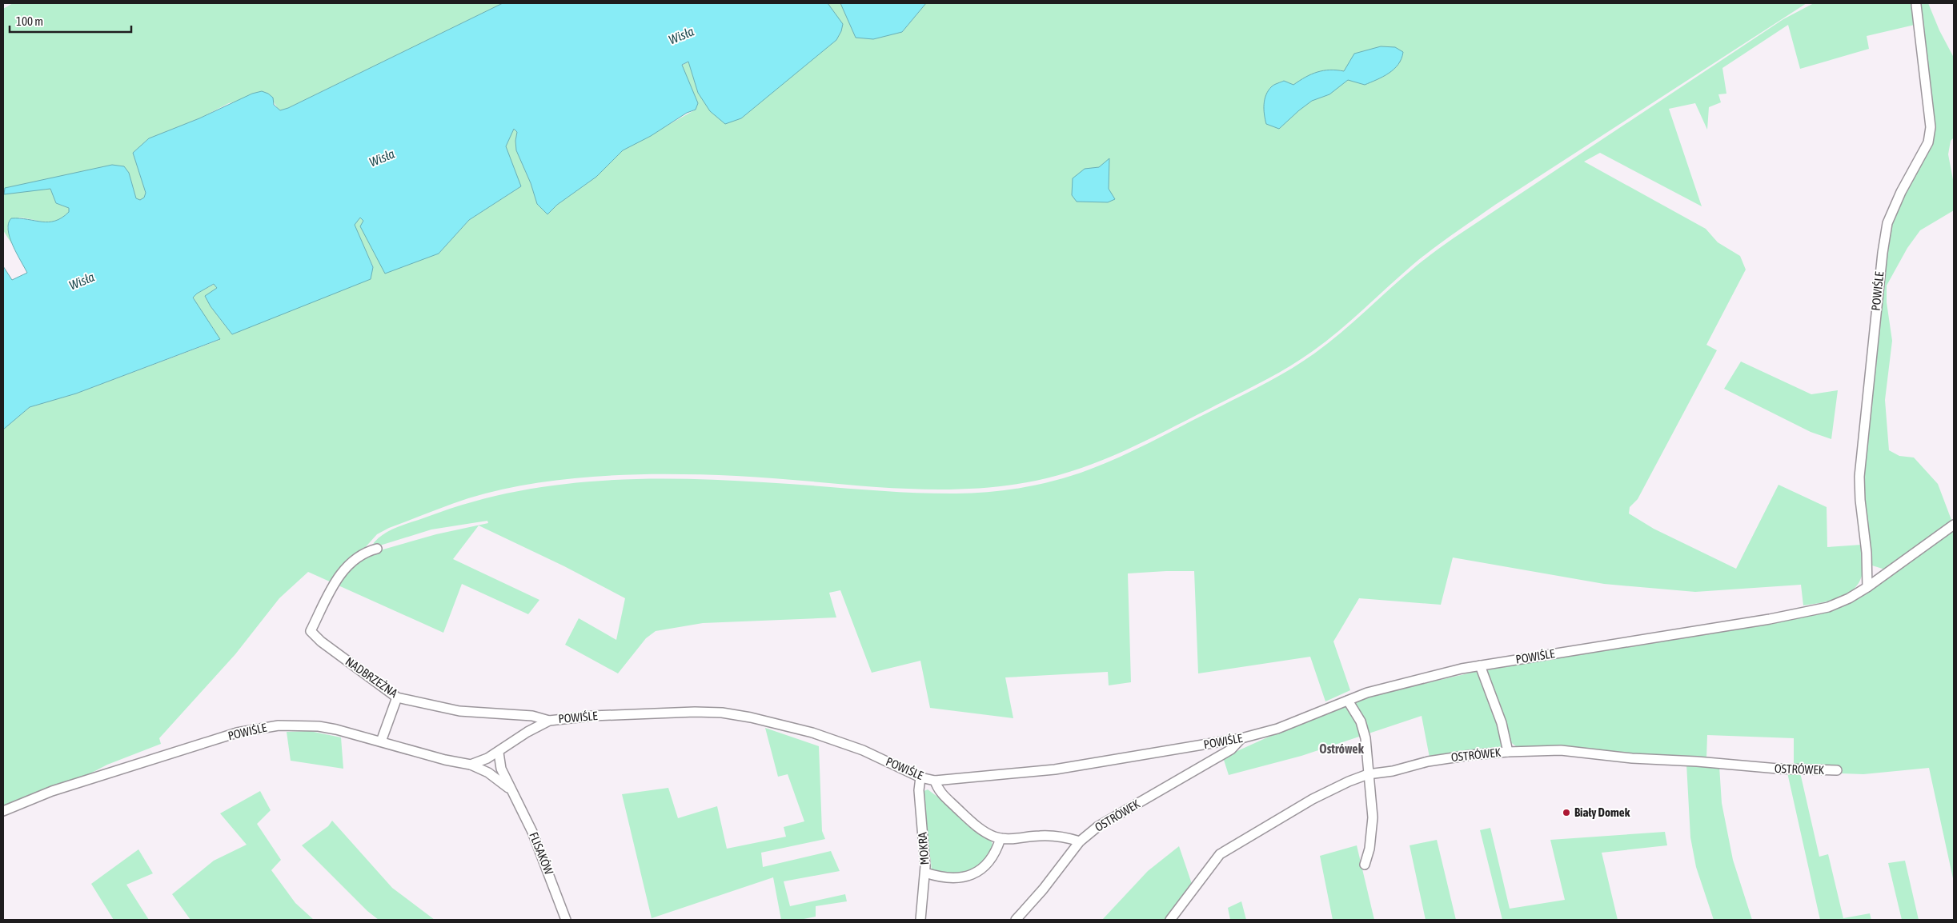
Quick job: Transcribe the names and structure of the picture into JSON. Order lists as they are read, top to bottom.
{
  "streets": {
    "street": [
      "POWIŚLE",
      "NADBRZEŻNA",
      "OSTRÓWEK",
      "MOKRA",
      "FLISAKÓW"
    ]
  },
  "crossings": [
    ["POWIŚLE", "NADBRZEŻNA"],
    ["POWIŚLE", "OSTRÓWEK"],
    ["POWIŚLE", "MOKRA"],
    ["POWIŚLE", "FLISAKÓW"]
  ],
  "districts": ["Ostrówek"],
  "water": ["Wisła"],
  "places": ["Biały Domek"],
  "scale_bar": "100 m"
}
